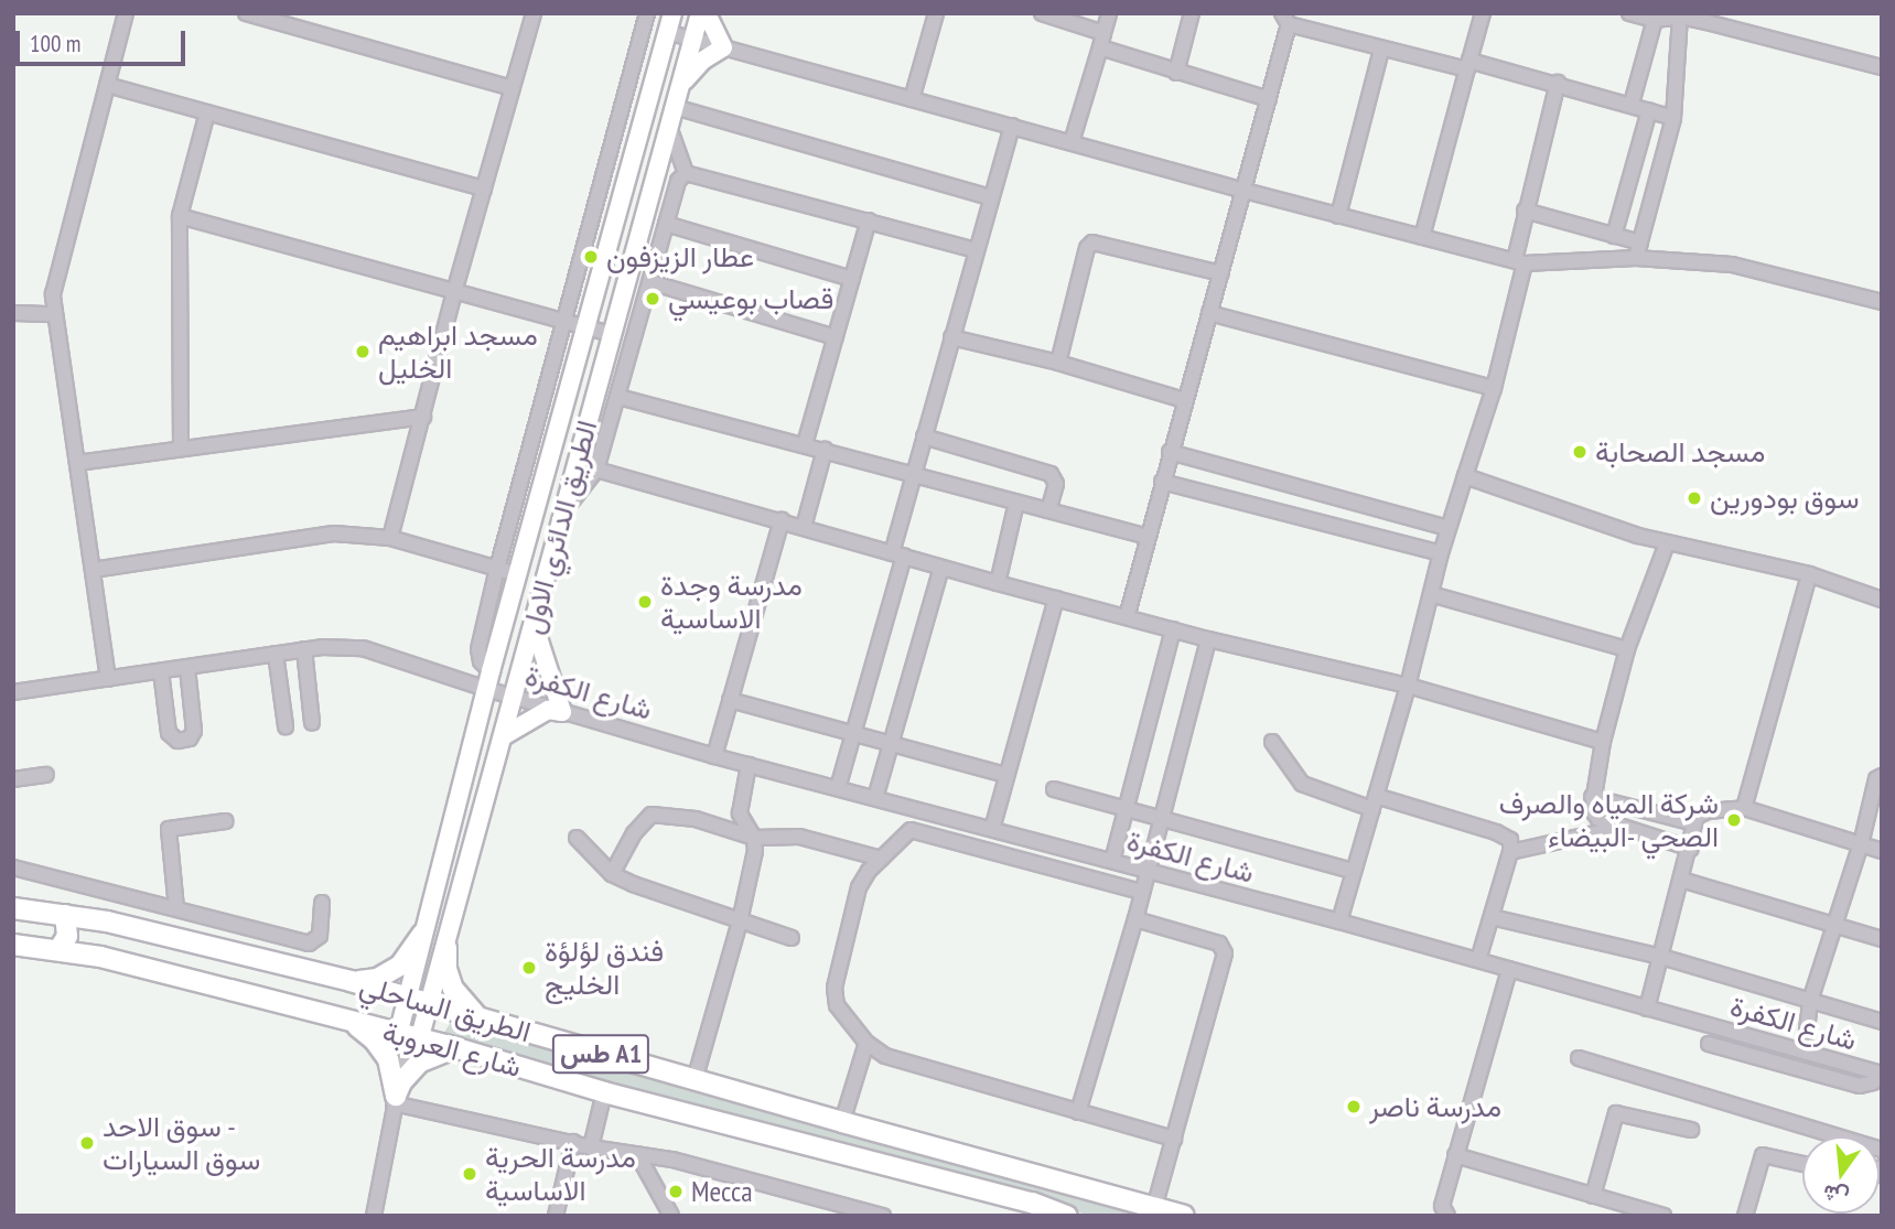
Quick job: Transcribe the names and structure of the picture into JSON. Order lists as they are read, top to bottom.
{
  "streets": {
    "highway": ["الطريق الساحلي", "شارع العروبة", "طس A1"],
    "main road": ["الطريق الدائري الاول"],
    "street": ["شارع الكفرة"]
  },
  "crossings": [
    ["الطريق الدائري الاول", "شارع الكفرة"],
    ["الطريق الدائري الاول", "الطريق الساحلي"],
    ["الطريق الدائري الاول", "شارع العروبة"]
  ],
  "places": [
    "عطار الزيزفون",
    "قصاب بوعيسي",
    "مسجد ابراهيم الخليل",
    "مسجد الصحابة",
    "سوق بودورين",
    "مدرسة وجدة الاساسية",
    "شركة المياه والصرف الصحي -البيضاء",
    "فندق لؤلؤة الخليج",
    "مدرسة ناصر",
    "سوق الاحد - سوق السيارات",
    "مدرسة الحرية الاساسية",
    "Mecca"
  ],
  "scale_bar": "100 m",
  "north": "bottom"
}
